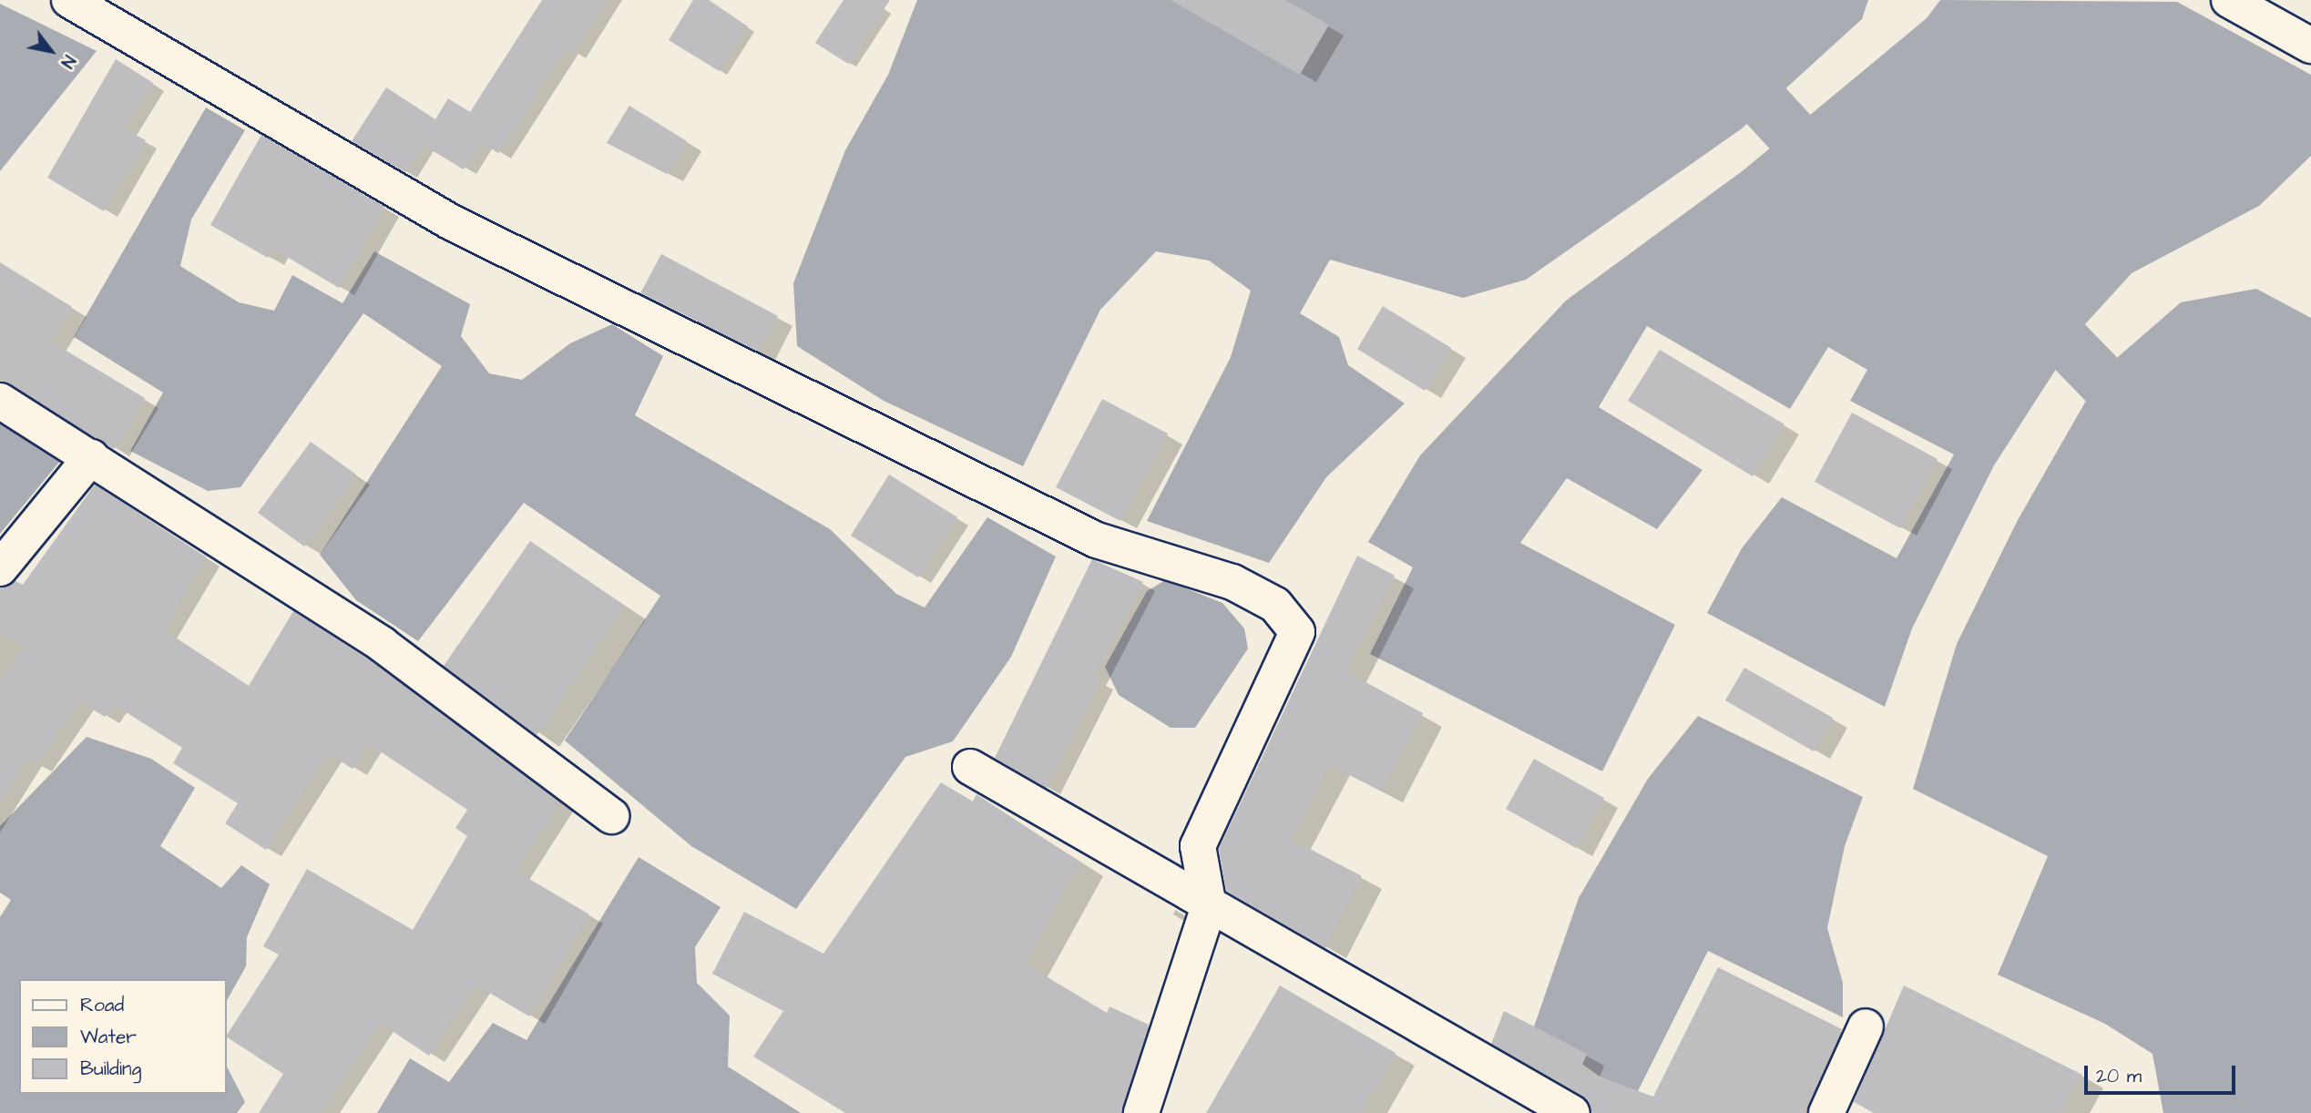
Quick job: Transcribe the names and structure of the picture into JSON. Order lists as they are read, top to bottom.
{
  "legend": ["Road", "Water", "Building"],
  "scale_bar": "20 m",
  "north": "bottom right"
}
